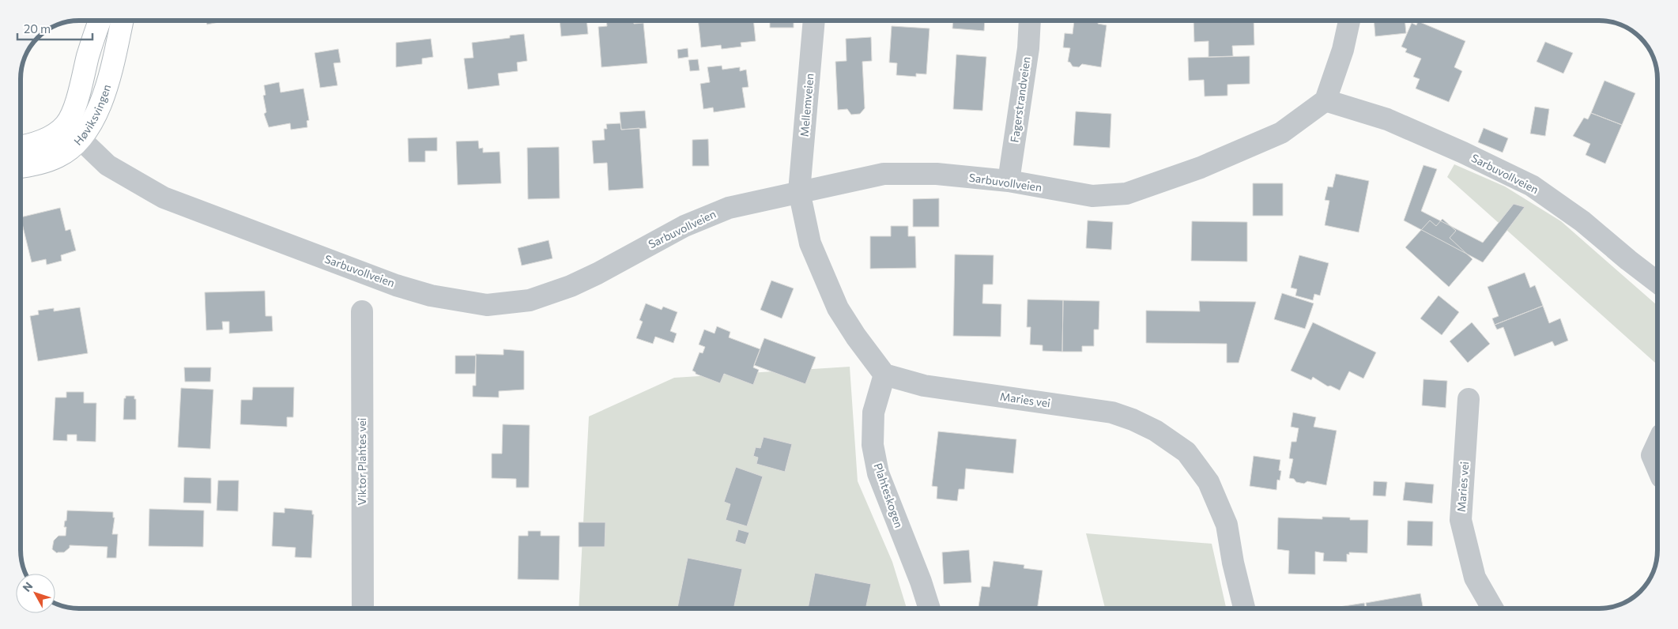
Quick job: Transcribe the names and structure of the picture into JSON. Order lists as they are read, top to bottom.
{
  "streets": {
    "main road": ["Høviksvingen"],
    "street": [
      "Fagerstrandveien",
      "Mellemveien",
      "Sarbuvollveien",
      "Maries vei",
      "Viktor Plahtes vei",
      "Plahteskogen"
    ]
  },
  "crossings": [
    ["Fagerstrandveien", "Sarbuvollveien"],
    ["Mellemveien", "Sarbuvollveien"],
    ["Høviksvingen", "Sarbuvollveien"],
    ["Maries vei", "Plahteskogen"]
  ],
  "scale_bar": "20 m",
  "north": "top left"
}
